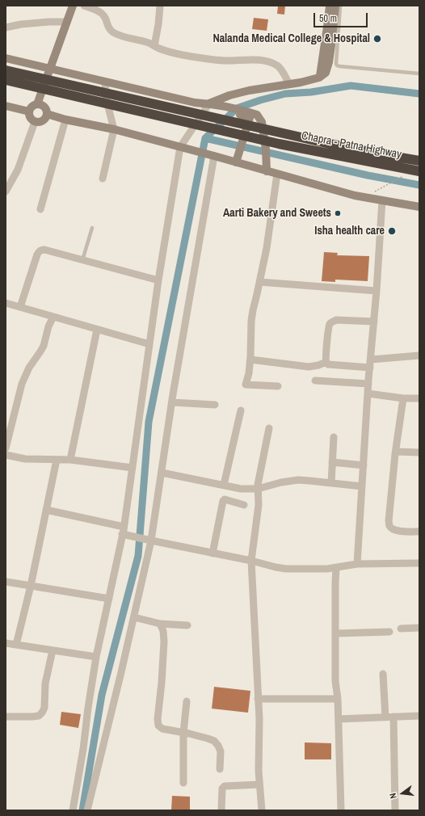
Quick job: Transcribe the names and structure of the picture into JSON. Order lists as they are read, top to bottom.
{
  "streets": {
    "highway": ["Chapra - Patna Highway"]
  },
  "places": ["Nalanda Medical College & Hospital", "Aarti Bakery and Sweets", "Isha health care"],
  "scale_bar": "50 m",
  "north": "left"
}
